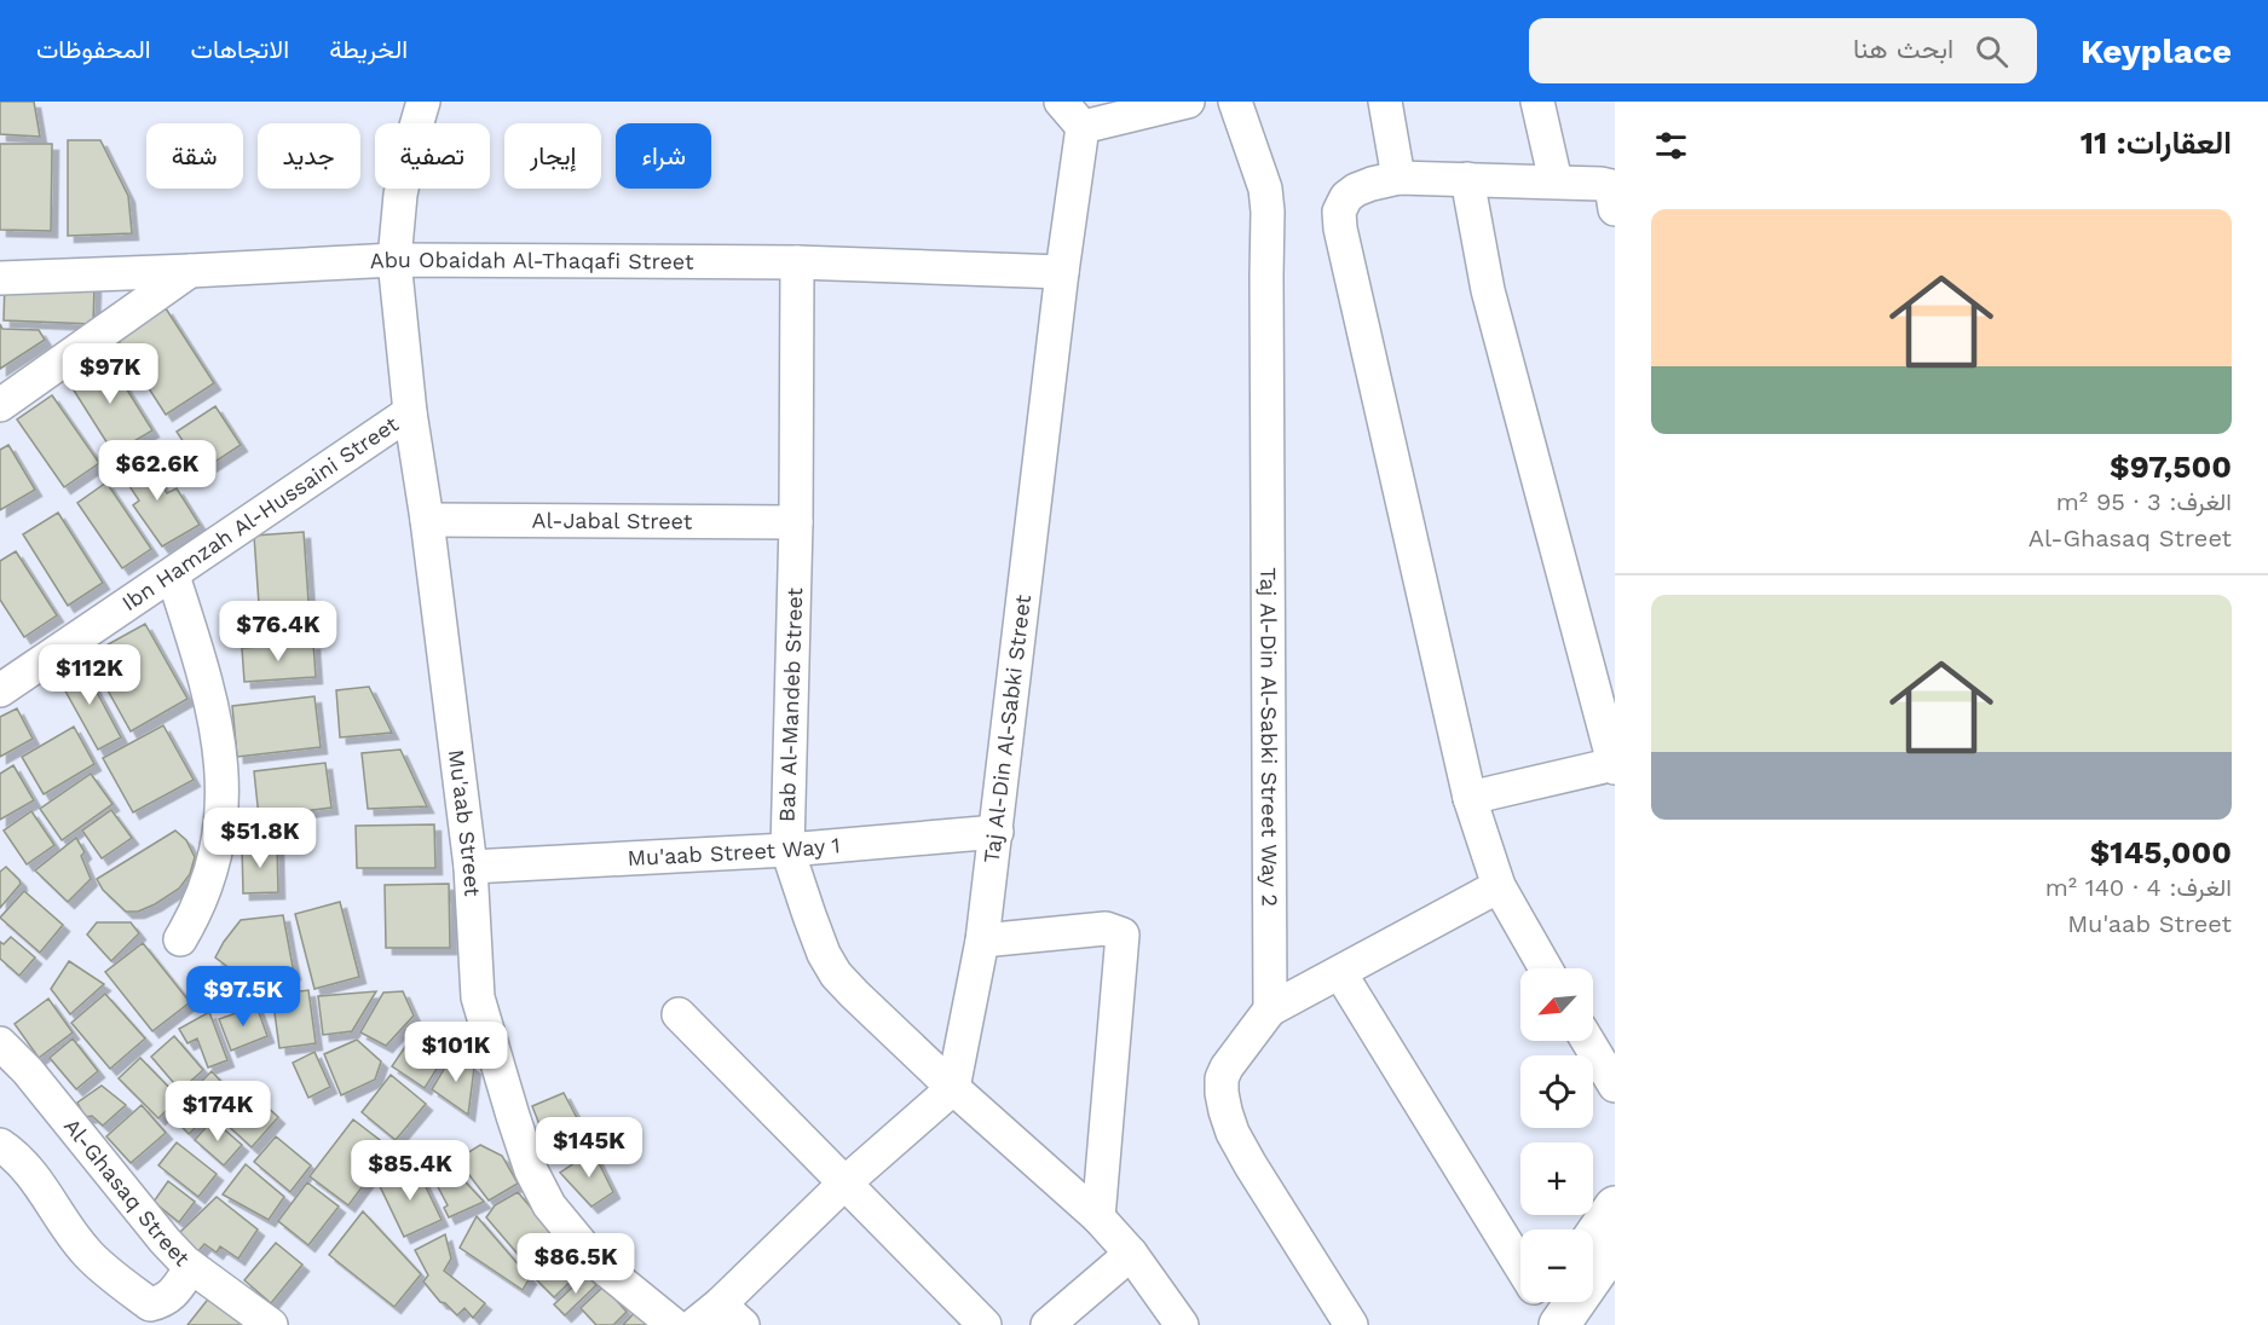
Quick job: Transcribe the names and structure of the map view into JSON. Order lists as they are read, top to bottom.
{
  "streets": {
    "street": [
      "Abu Obaidah Al-Thaqafi Street",
      "Ibn Hamzah Al-Hussaini Street",
      "Al-Jabal Street",
      "Bab Al-Mandeb Street",
      "Taj Al-Din Al-Sabki Street",
      "Taj Al-Din Al-Sabki Street Way 2",
      "Mu'aab Street",
      "Mu'aab Street Way 1",
      "Al-Ghasaq Street"
    ]
  },
  "crossings": [
    ["Abu Obaidah Al-Thaqafi Street", "Bab Al-Mandeb Street"],
    ["Abu Obaidah Al-Thaqafi Street", "Taj Al-Din Al-Sabki Street"],
    ["Abu Obaidah Al-Thaqafi Street", "Mu'aab Street"],
    ["Ibn Hamzah Al-Hussaini Street", "Mu'aab Street"],
    ["Al-Jabal Street", "Bab Al-Mandeb Street"],
    ["Al-Jabal Street", "Mu'aab Street"],
    ["Bab Al-Mandeb Street", "Taj Al-Din Al-Sabki Street"],
    ["Bab Al-Mandeb Street", "Mu'aab Street Way 1"],
    ["Taj Al-Din Al-Sabki Street", "Mu'aab Street Way 1"],
    ["Mu'aab Street", "Mu'aab Street Way 1"]
  ],
  "north": "bottom left",
  "page": {
    "header": "Keyplace",
    "search": "ابحث هنا",
    "nav": ["الخريطة", "الاتجاهات", "المحفوظات"],
    "heading": "العقارات: 11",
    "chip": [
      "شراء",
      "إيجار",
      "تصفية",
      "جديد",
      "شقة"
    ],
    "list": [
      {
        "name": "$97,500",
        "note": "الغرف: 3 · 95 m² · Al-Ghasaq Street"
      },
      {
        "name": "$145,000",
        "note": "الغرف: 4 · 140 m² · Mu'aab Street"
      }
    ],
    "price": [
      "$97K",
      "$62.6K",
      "$76.4K",
      "$112K",
      "$51.8K",
      "$97.5K",
      "$101K",
      "$174K",
      "$145K",
      "$85.4K",
      "$86.5K"
    ],
    "map_buttons": ["+", "−"]
  }
}
